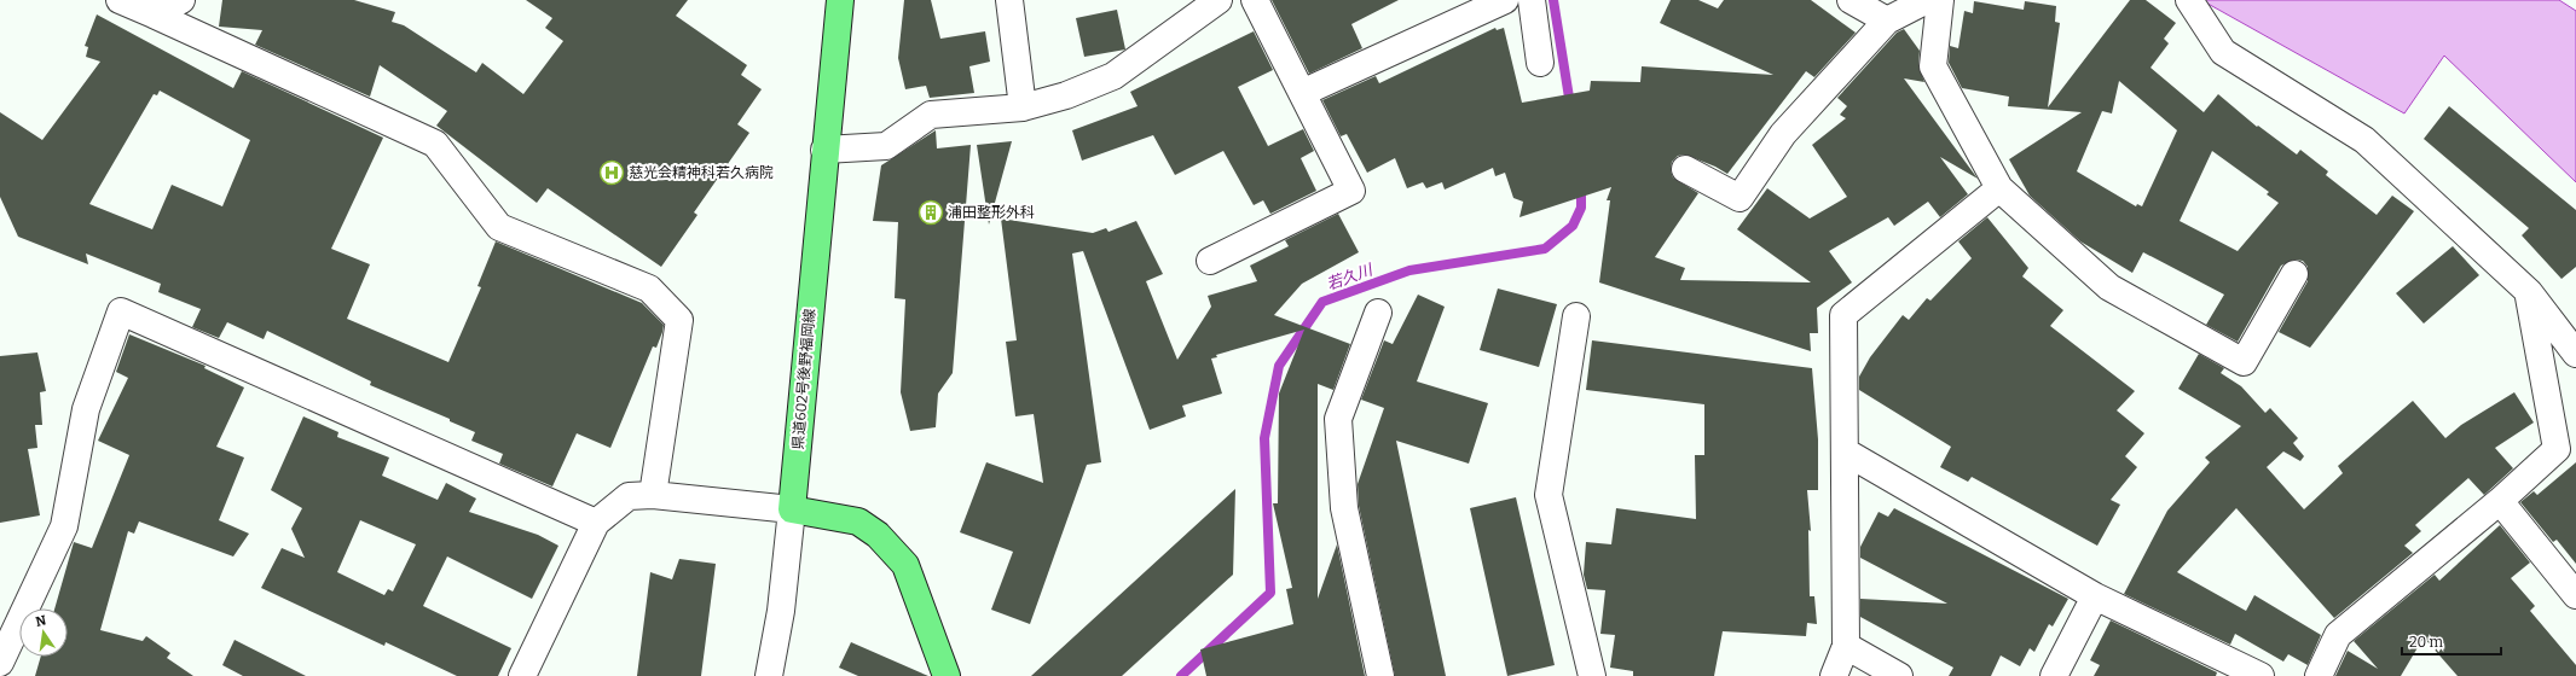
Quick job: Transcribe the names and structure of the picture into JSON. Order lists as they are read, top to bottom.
{
  "streets": {
    "main road": ["県道602号後野福岡線"]
  },
  "water": ["若久川"],
  "places": {
    "hospital": ["慈光会精神科若久病院"],
    "building": ["浦田整形外科"]
  },
  "scale_bar": "20 m",
  "north": "top"
}
